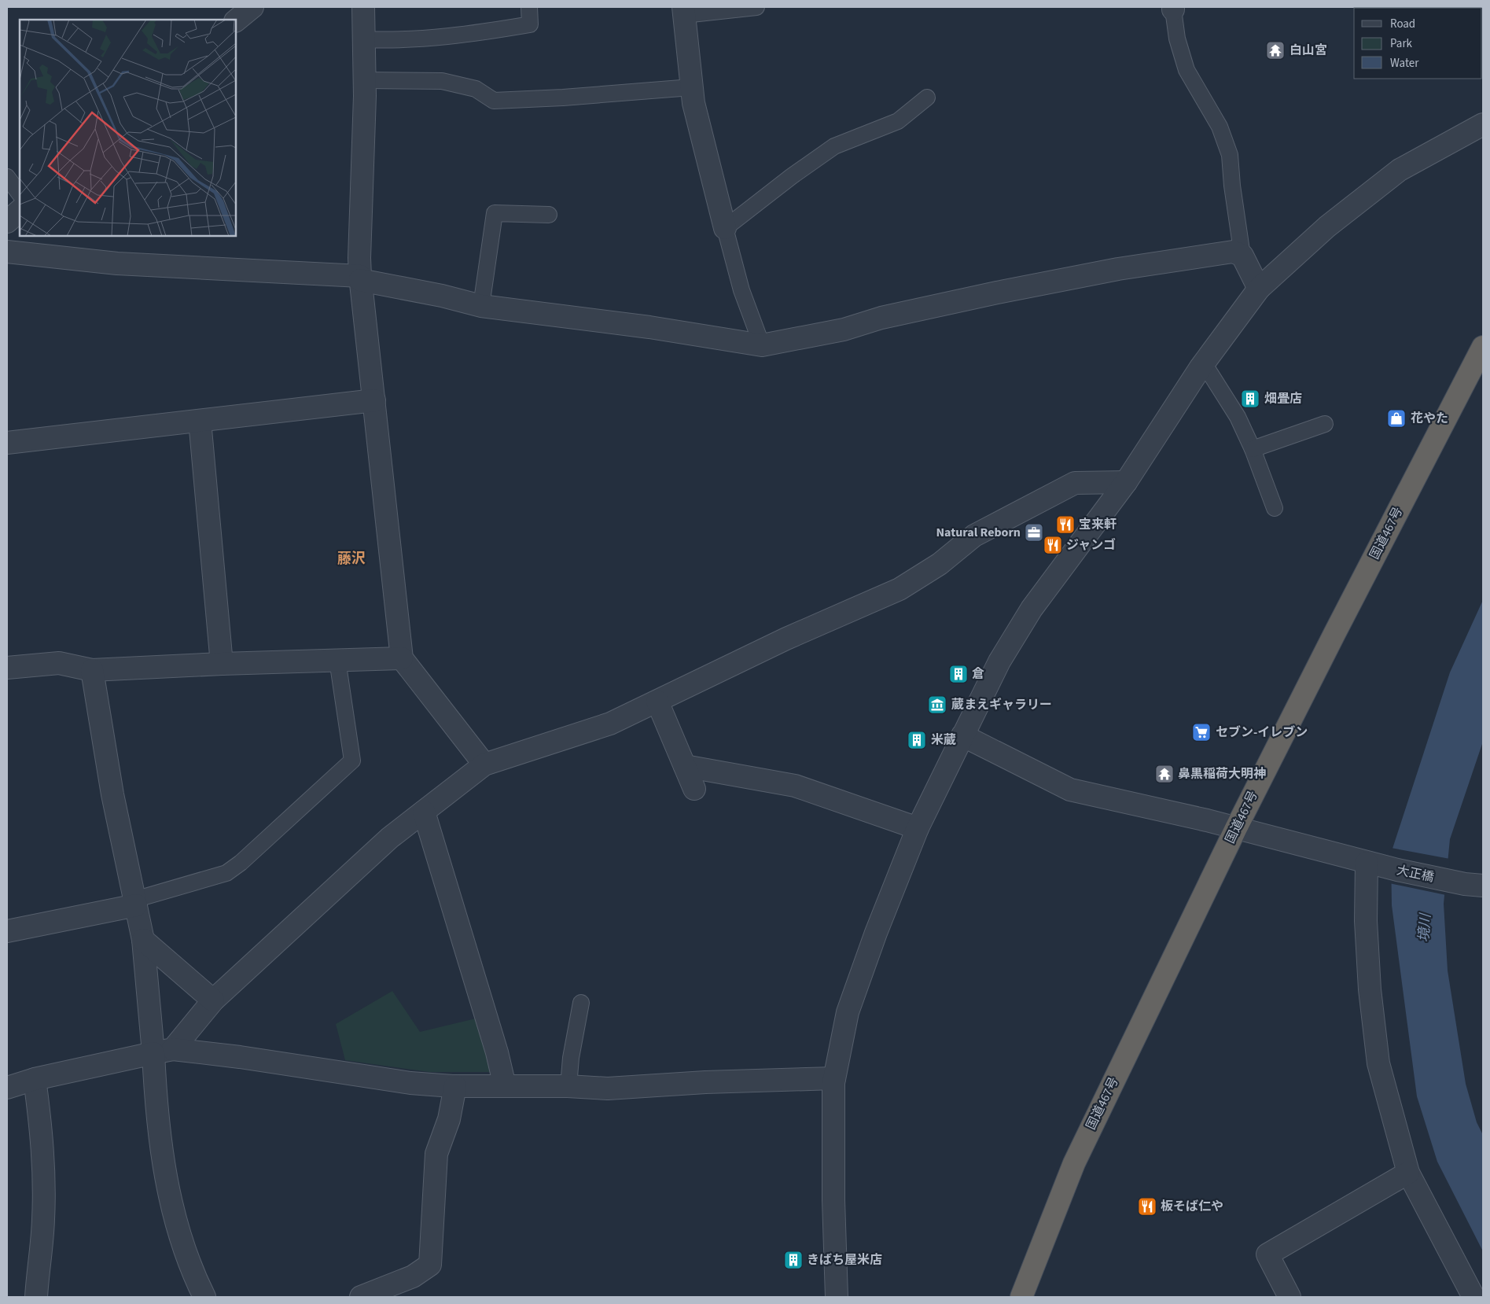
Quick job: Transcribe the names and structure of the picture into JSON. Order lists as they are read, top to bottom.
{
  "streets": {
    "highway": ["国道467号"],
    "street": ["大正橋"]
  },
  "crossings": [
    ["国道467号", "大正橋"]
  ],
  "districts": ["藤沢"],
  "water": ["境川"],
  "places": {
    "temple": ["白山宮", "鼻黒稲荷大明神"],
    "building": [
      "畑畳店",
      "倉",
      "米蔵",
      "きばち屋米店"
    ],
    "shop": ["花やた"],
    "restaurant": ["宝来軒", "ジャンゴ", "板そば仁や"],
    "office": ["Natural Reborn"],
    "museum": ["蔵まえギャラリー"],
    "supermarket": ["セブン-イレブン"]
  },
  "legend": ["Road", "Park", "Water"]
}
